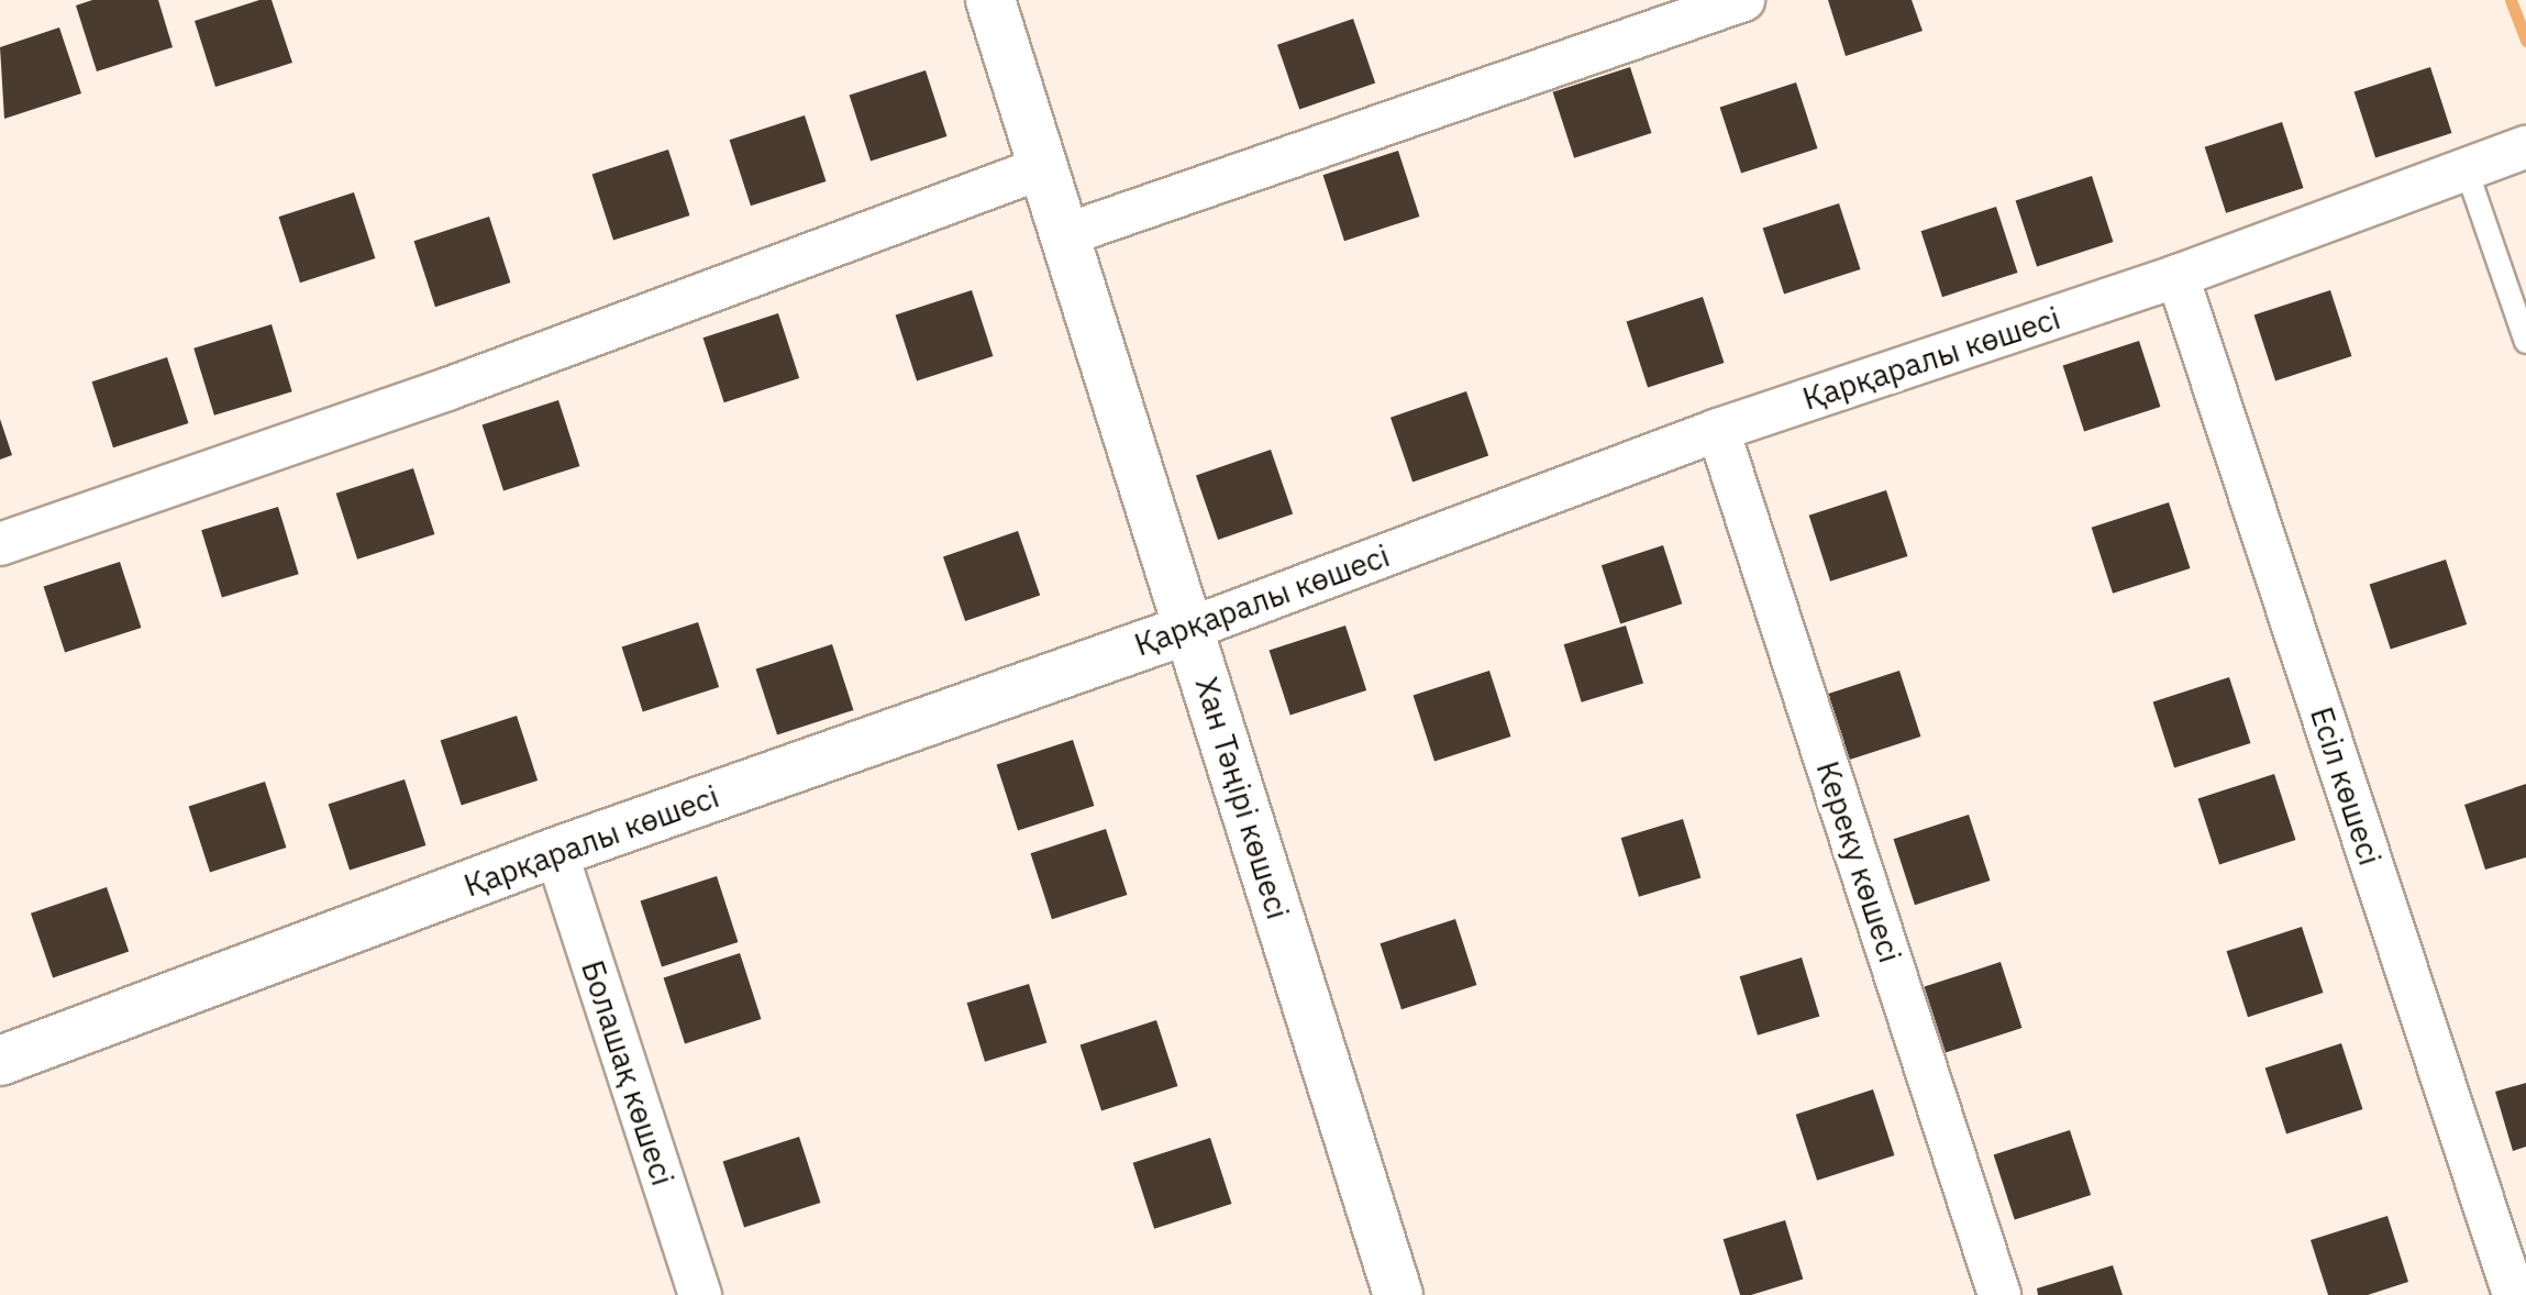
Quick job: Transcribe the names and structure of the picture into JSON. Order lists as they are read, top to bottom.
{
  "streets": {
    "street": [
      "Қарқаралы көшесі",
      "Есіл көшесі",
      "Хан Тәңірі көшесі",
      "Кереку көшесі",
      "Болашақ көшесі"
    ]
  },
  "crossings": [
    ["Қарқаралы көшесі", "Есіл көшесі"],
    ["Қарқаралы көшесі", "Хан Тәңірі көшесі"],
    ["Қарқаралы көшесі", "Кереку көшесі"],
    ["Қарқаралы көшесі", "Болашақ көшесі"]
  ]
}
